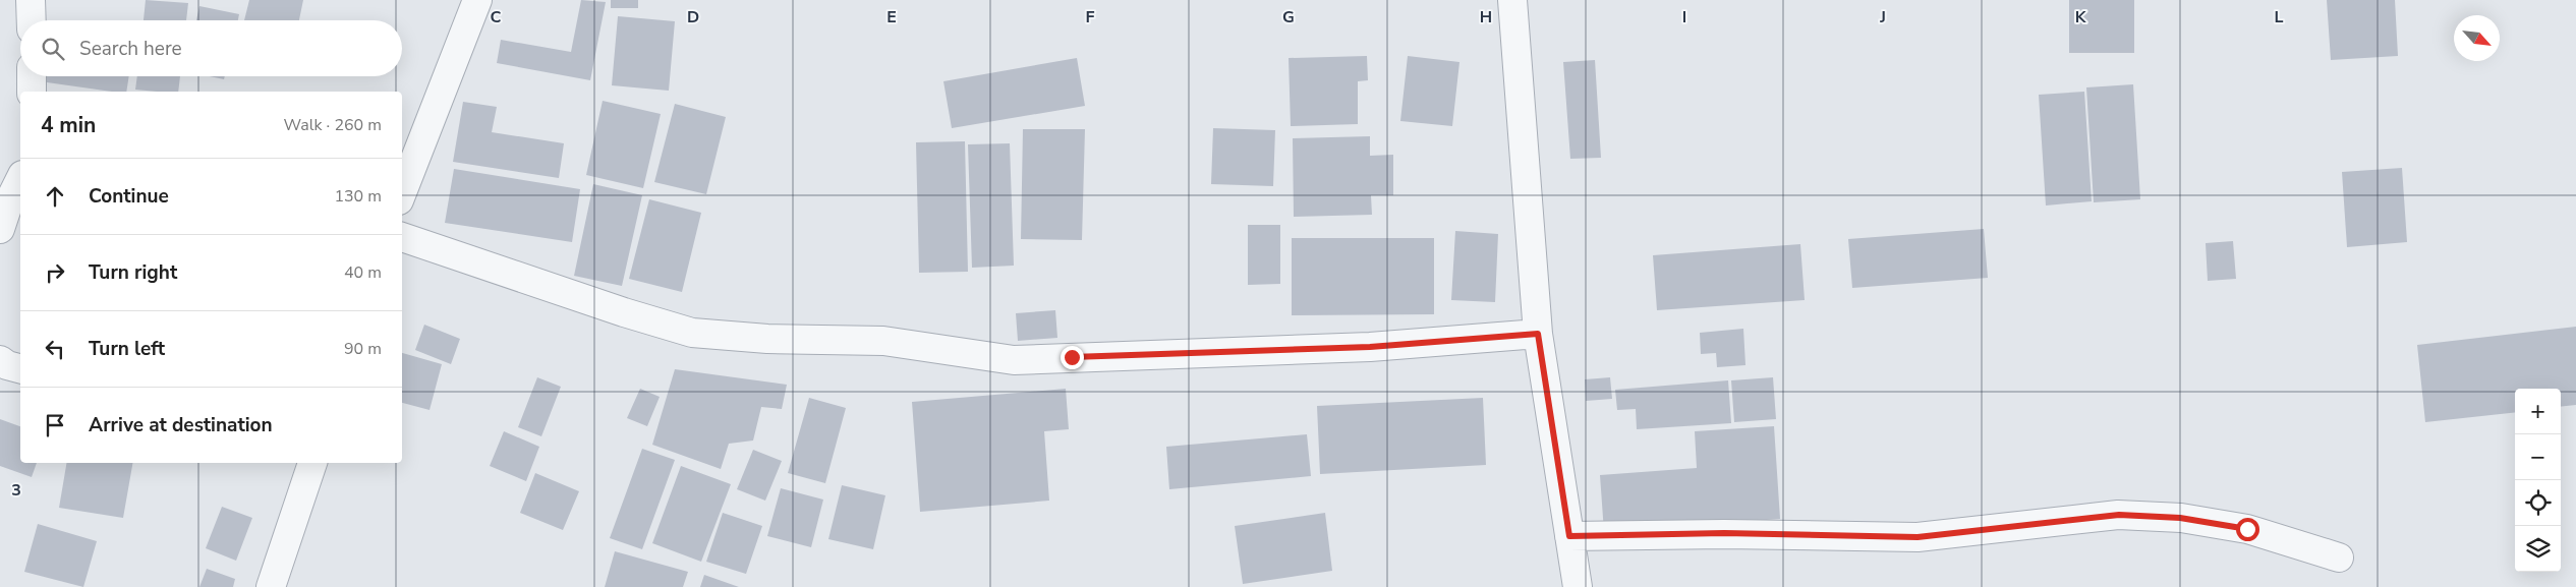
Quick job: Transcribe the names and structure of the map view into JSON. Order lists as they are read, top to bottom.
{
  "north": "bottom right",
  "page": {
    "search": "Search here",
    "heading": ["4 min", "Walk · 260 m"],
    "list": [
      ["Continue", "130 m"],
      ["Turn right", "40 m"],
      ["Turn left", "90 m"],
      "Arrive at destination"
    ],
    "map_buttons": ["+", "−"]
  },
  "grid": {
    "columns": [
      "C",
      "D",
      "E",
      "F",
      "G",
      "H",
      "I",
      "J",
      "K",
      "L"
    ],
    "rows": ["3"]
  }
}
